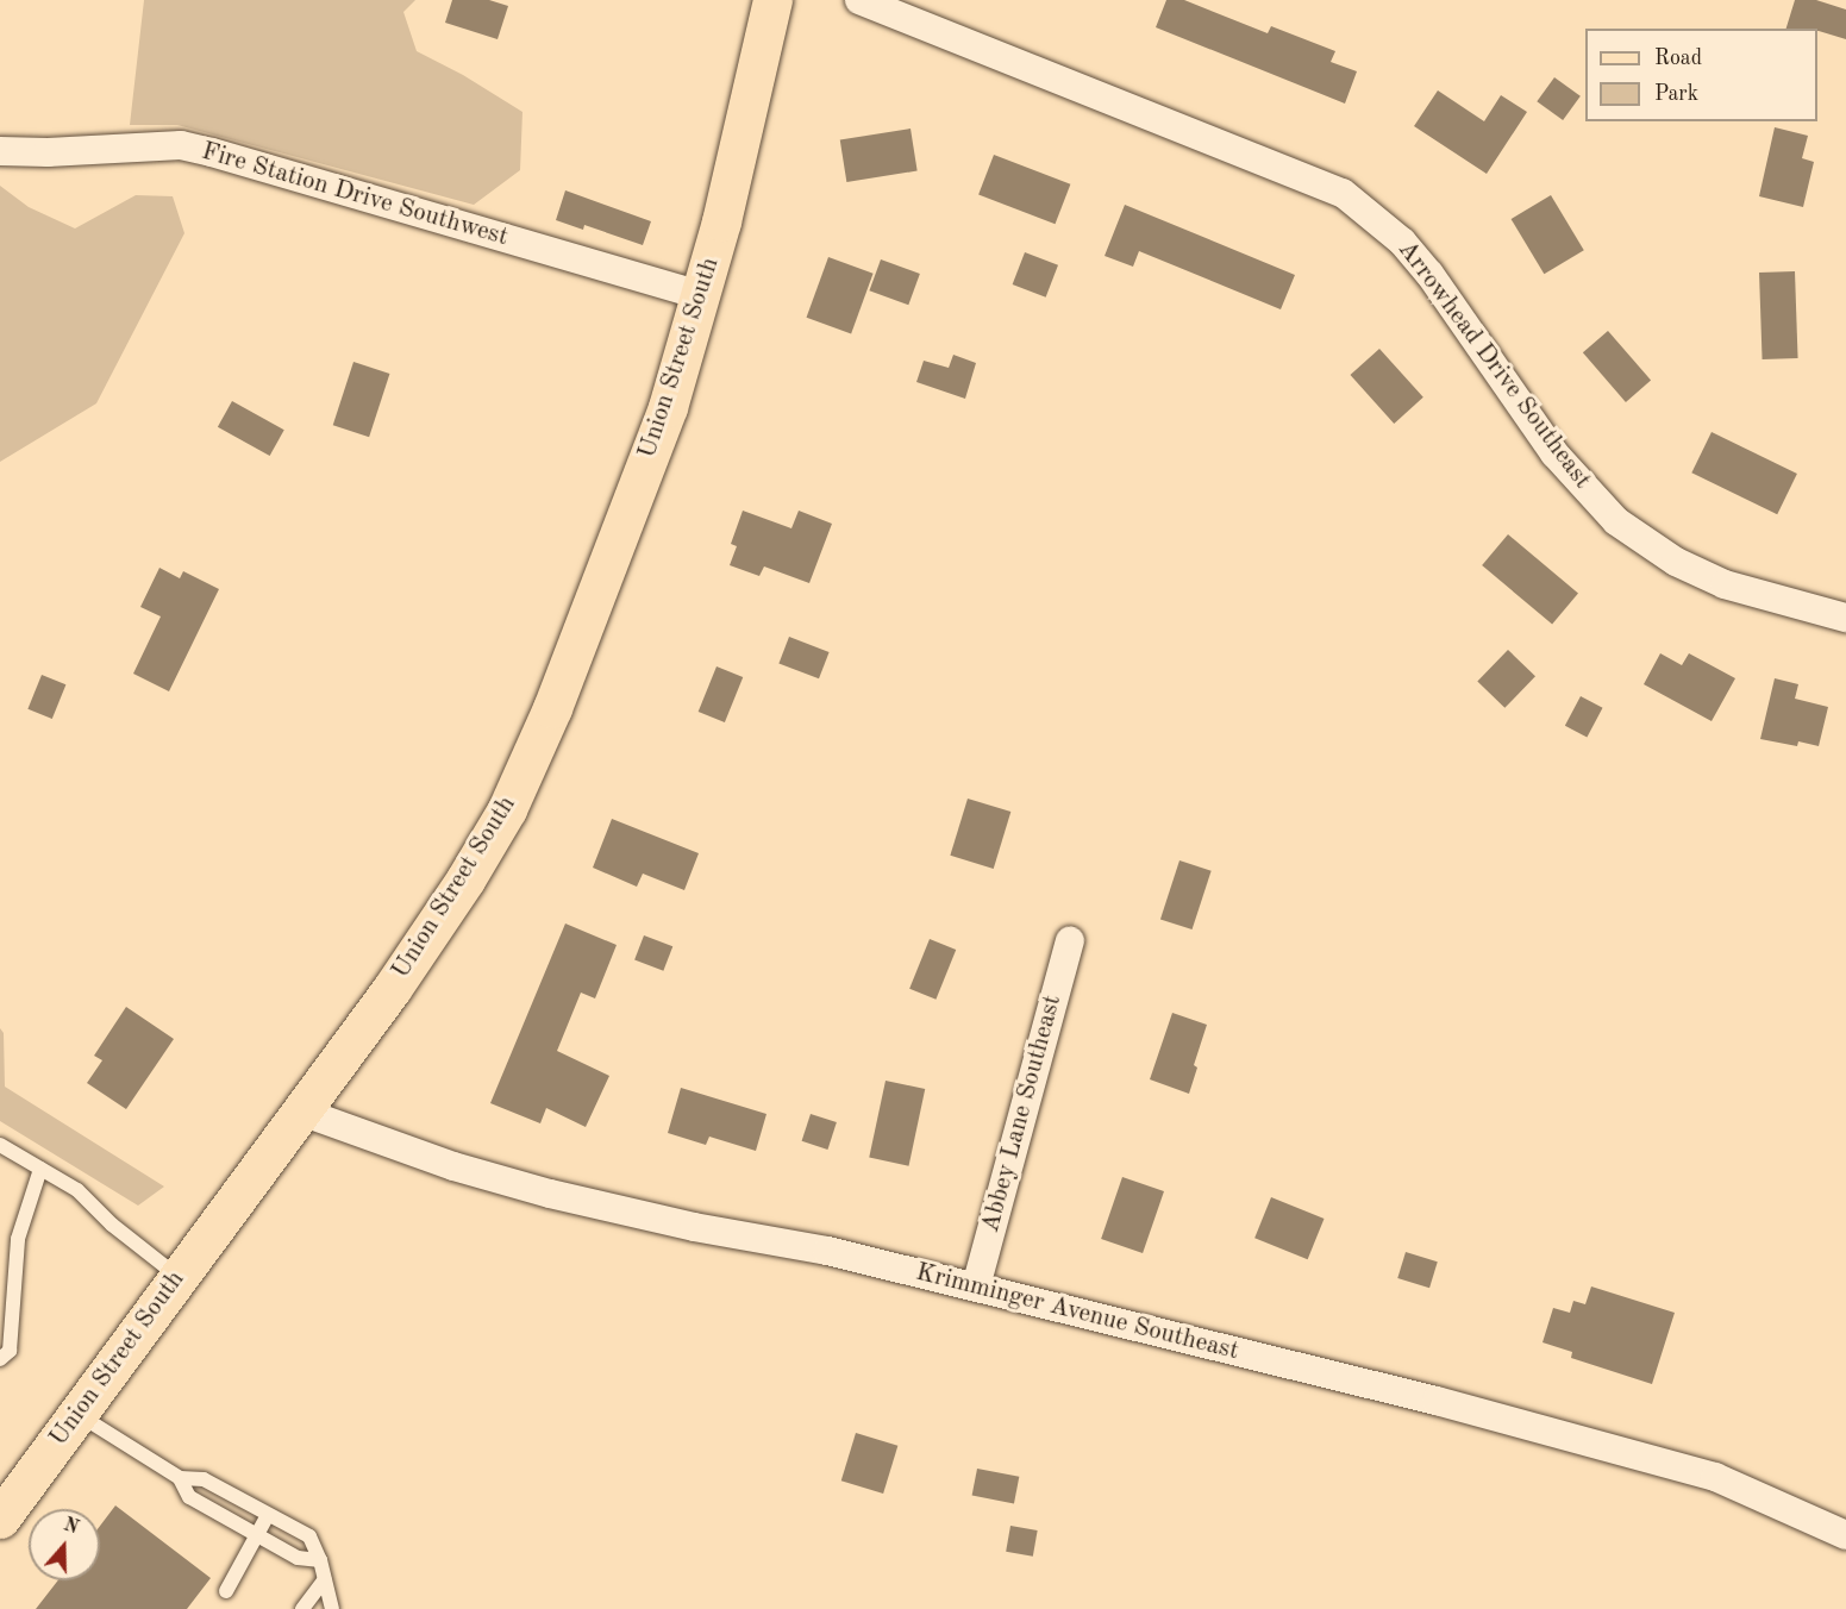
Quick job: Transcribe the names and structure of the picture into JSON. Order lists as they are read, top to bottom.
{
  "streets": {
    "main road": ["Union Street South"],
    "street": [
      "Fire Station Drive Southwest",
      "Arrowhead Drive Southeast",
      "Abbey Lane Southeast",
      "Krimminger Avenue Southeast"
    ]
  },
  "crossings": [
    ["Fire Station Drive Southwest", "Union Street South"],
    ["Union Street South", "Krimminger Avenue Southeast"],
    ["Abbey Lane Southeast", "Krimminger Avenue Southeast"]
  ],
  "legend": ["Road", "Park"],
  "north": "top"
}
